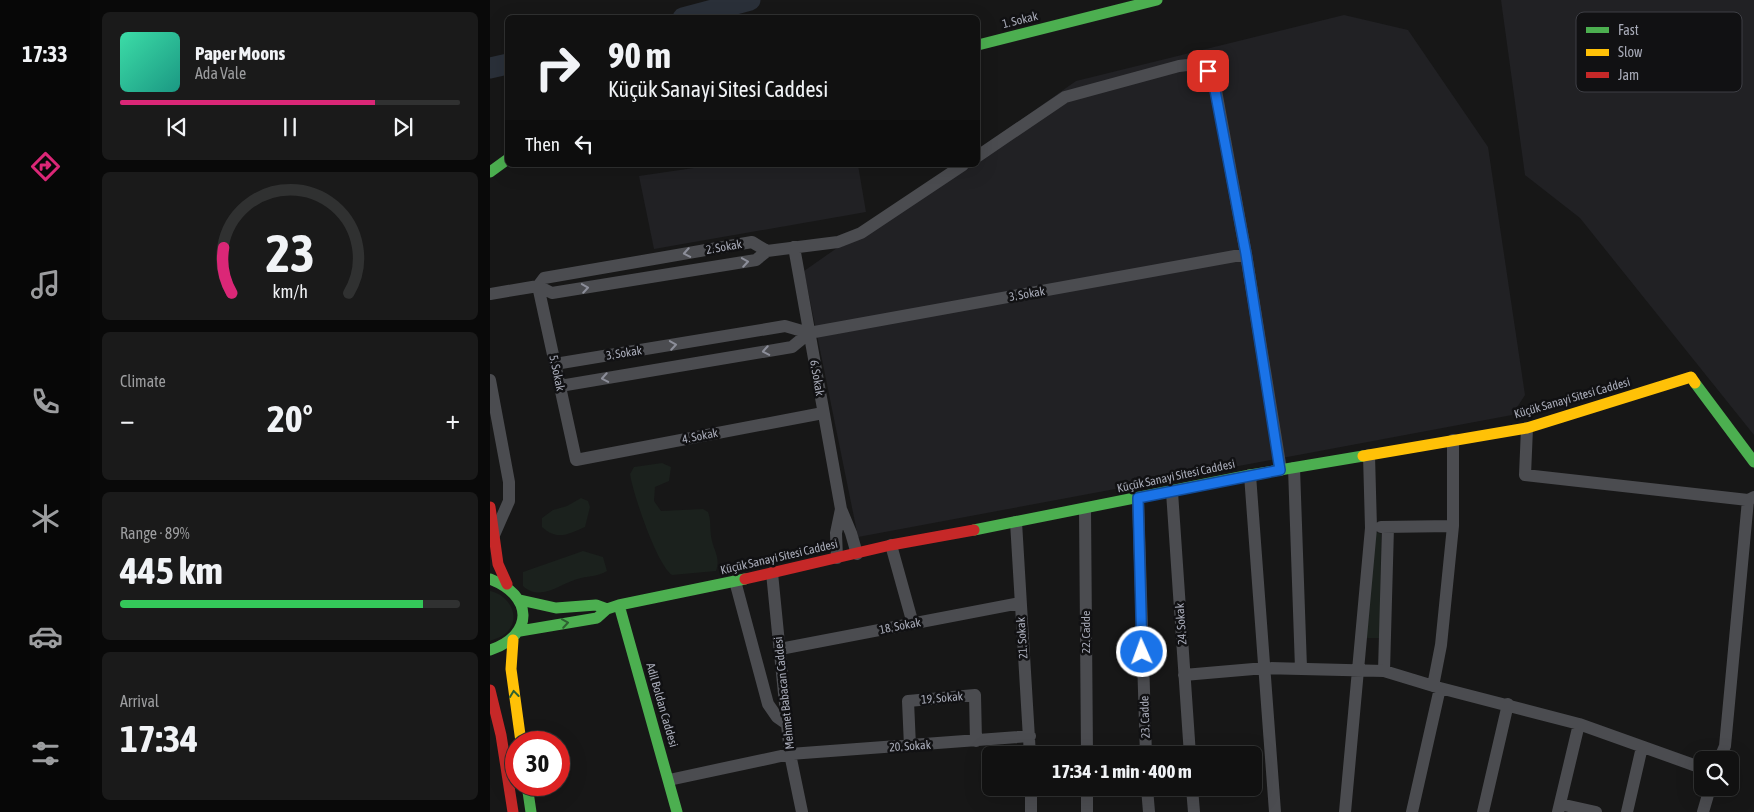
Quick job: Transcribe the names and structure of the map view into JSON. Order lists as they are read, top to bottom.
{
  "streets": {
    "street": [
      "1. Sokak",
      "2. Sokak",
      "3. Sokak",
      "5. Sokak",
      "6. Sokak",
      "Küçük Sanayi Sitesi Caddesi",
      "4. Sokak",
      "24. Sokak",
      "18. Sokak",
      "22. Cadde",
      "21. Sokak",
      "Mehmet Babacan Caddesi",
      "19. Sokak",
      "Adil Boldan Caddesi",
      "23. Cadde",
      "20. Sokak"
    ]
  },
  "crossings": [
    ["2. Sokak", "5. Sokak"],
    ["3. Sokak", "5. Sokak"],
    ["3. Sokak", "6. Sokak"],
    ["5. Sokak", "4. Sokak"],
    ["6. Sokak", "4. Sokak"],
    ["Küçük Sanayi Sitesi Caddesi", "24. Sokak"],
    ["Küçük Sanayi Sitesi Caddesi", "22. Cadde"],
    ["Küçük Sanayi Sitesi Caddesi", "21. Sokak"],
    ["Küçük Sanayi Sitesi Caddesi", "Mehmet Babacan Caddesi"],
    ["Küçük Sanayi Sitesi Caddesi", "Adil Boldan Caddesi"],
    ["Küçük Sanayi Sitesi Caddesi", "23. Cadde"],
    ["18. Sokak", "21. Sokak"],
    ["18. Sokak", "Mehmet Babacan Caddesi"],
    ["21. Sokak", "20. Sokak"],
    ["Mehmet Babacan Caddesi", "20. Sokak"],
    ["19. Sokak", "20. Sokak"],
    ["Adil Boldan Caddesi", "20. Sokak"]
  ],
  "legend": ["Fast", "Slow", "Jam"],
  "page": {
    "tabs": "17:33",
    "turn": ["90 m", "Küçük Sanayi Sitesi Caddesi"],
    "song": ["Paper Moons", "Ada Vale"],
    "then": "Then",
    "tile": [
      "Climate",
      ["Range · 89%", "445 km"],
      ["Arrival", "17:34"]
    ],
    "heat": ["−", "20°", "+"],
    "limit": "30",
    "trip": "17:34 · 1 min · 400 m",
    "gauge": ["23", "km/h"]
  }
}
